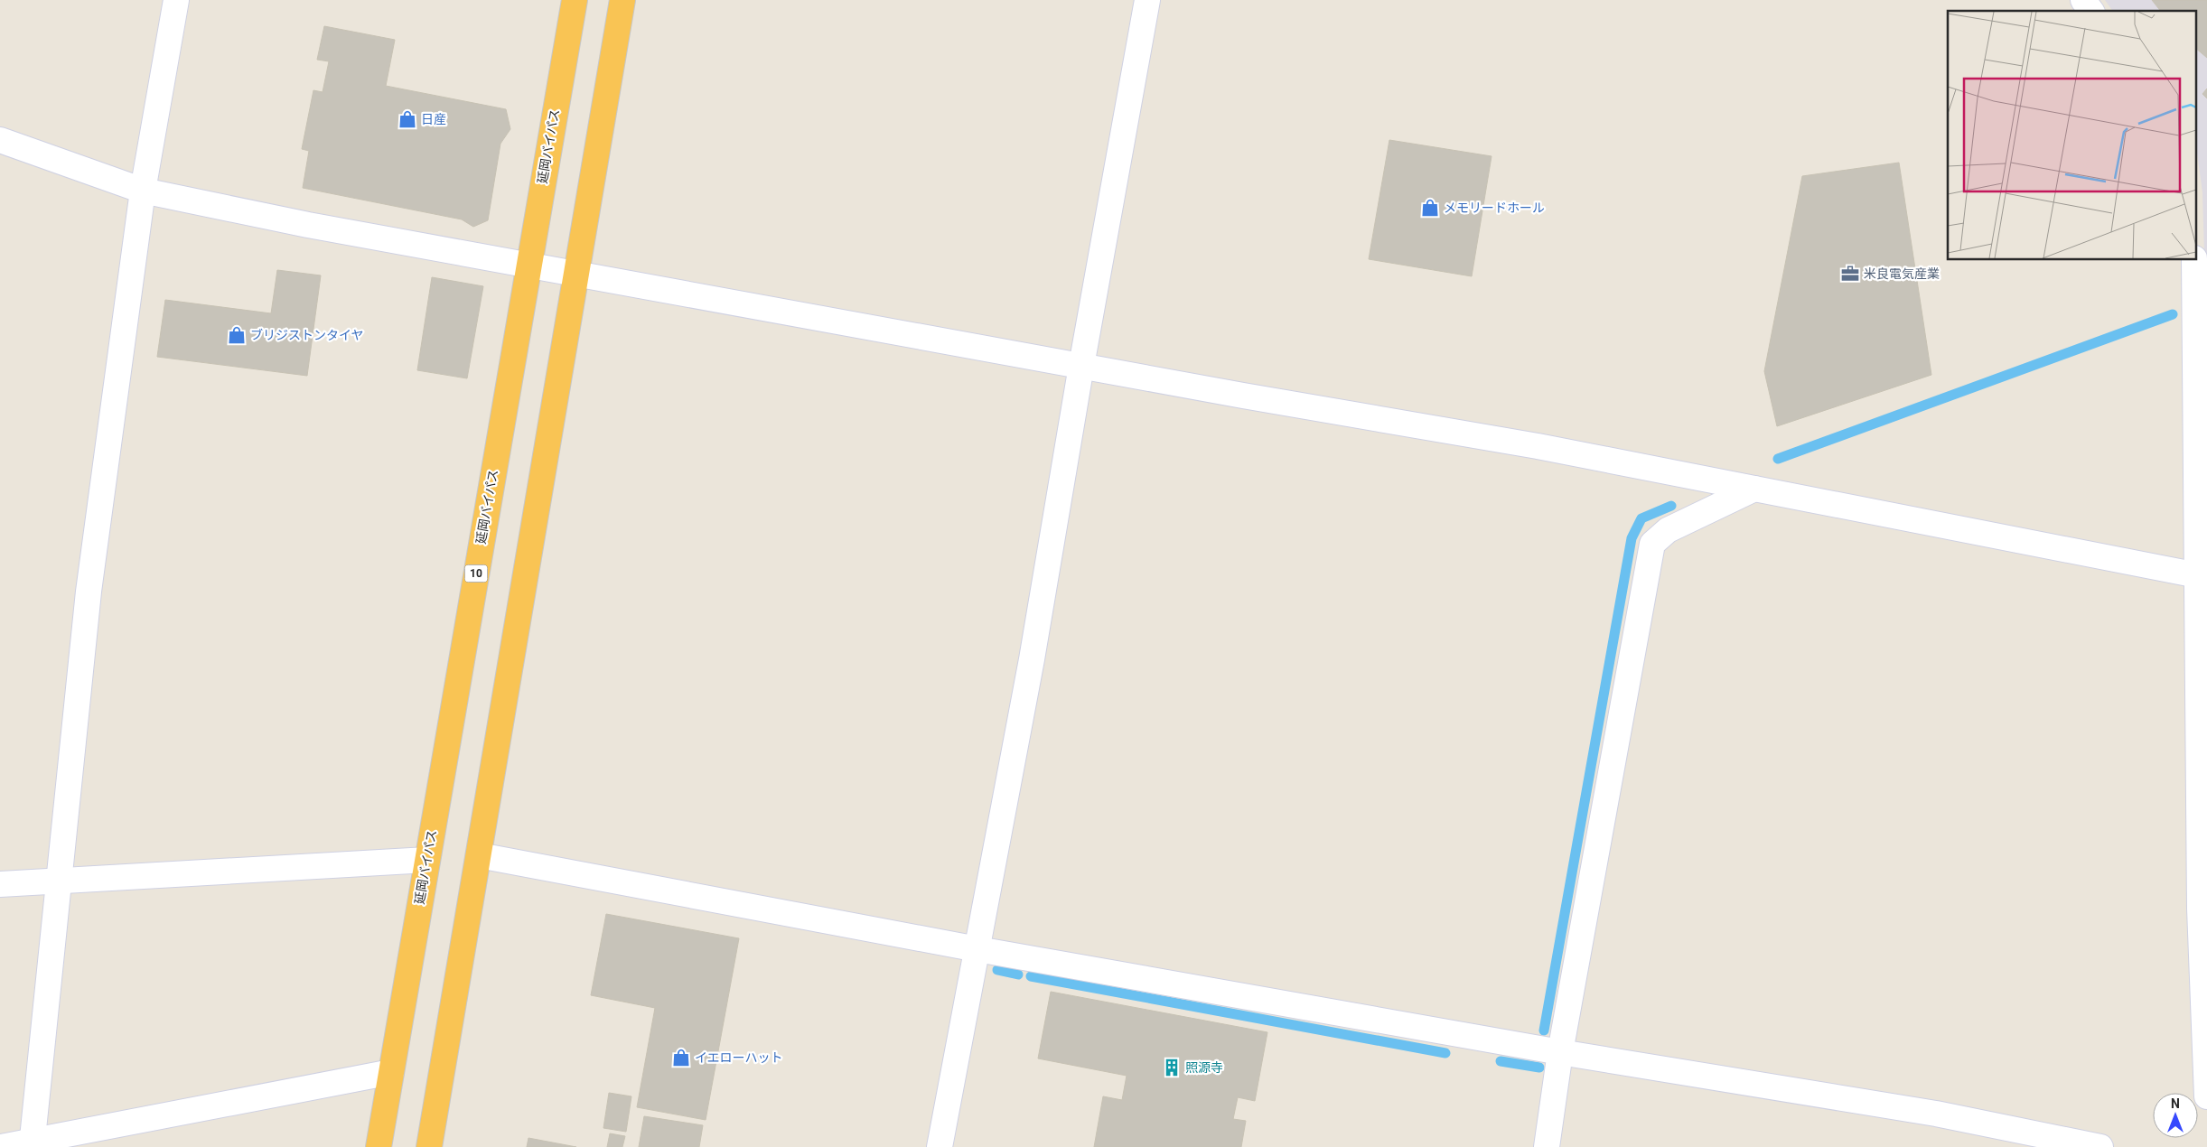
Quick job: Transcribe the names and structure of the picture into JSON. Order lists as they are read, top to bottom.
{
  "streets": {
    "highway": ["延岡バイパス", "10"]
  },
  "places": {
    "shop": [
      "日産",
      "メモリードホール",
      "ブリジストンタイヤ",
      "イエローハット"
    ],
    "office": ["米良電気産業"],
    "building": ["照源寺"]
  },
  "north": "top"
}
